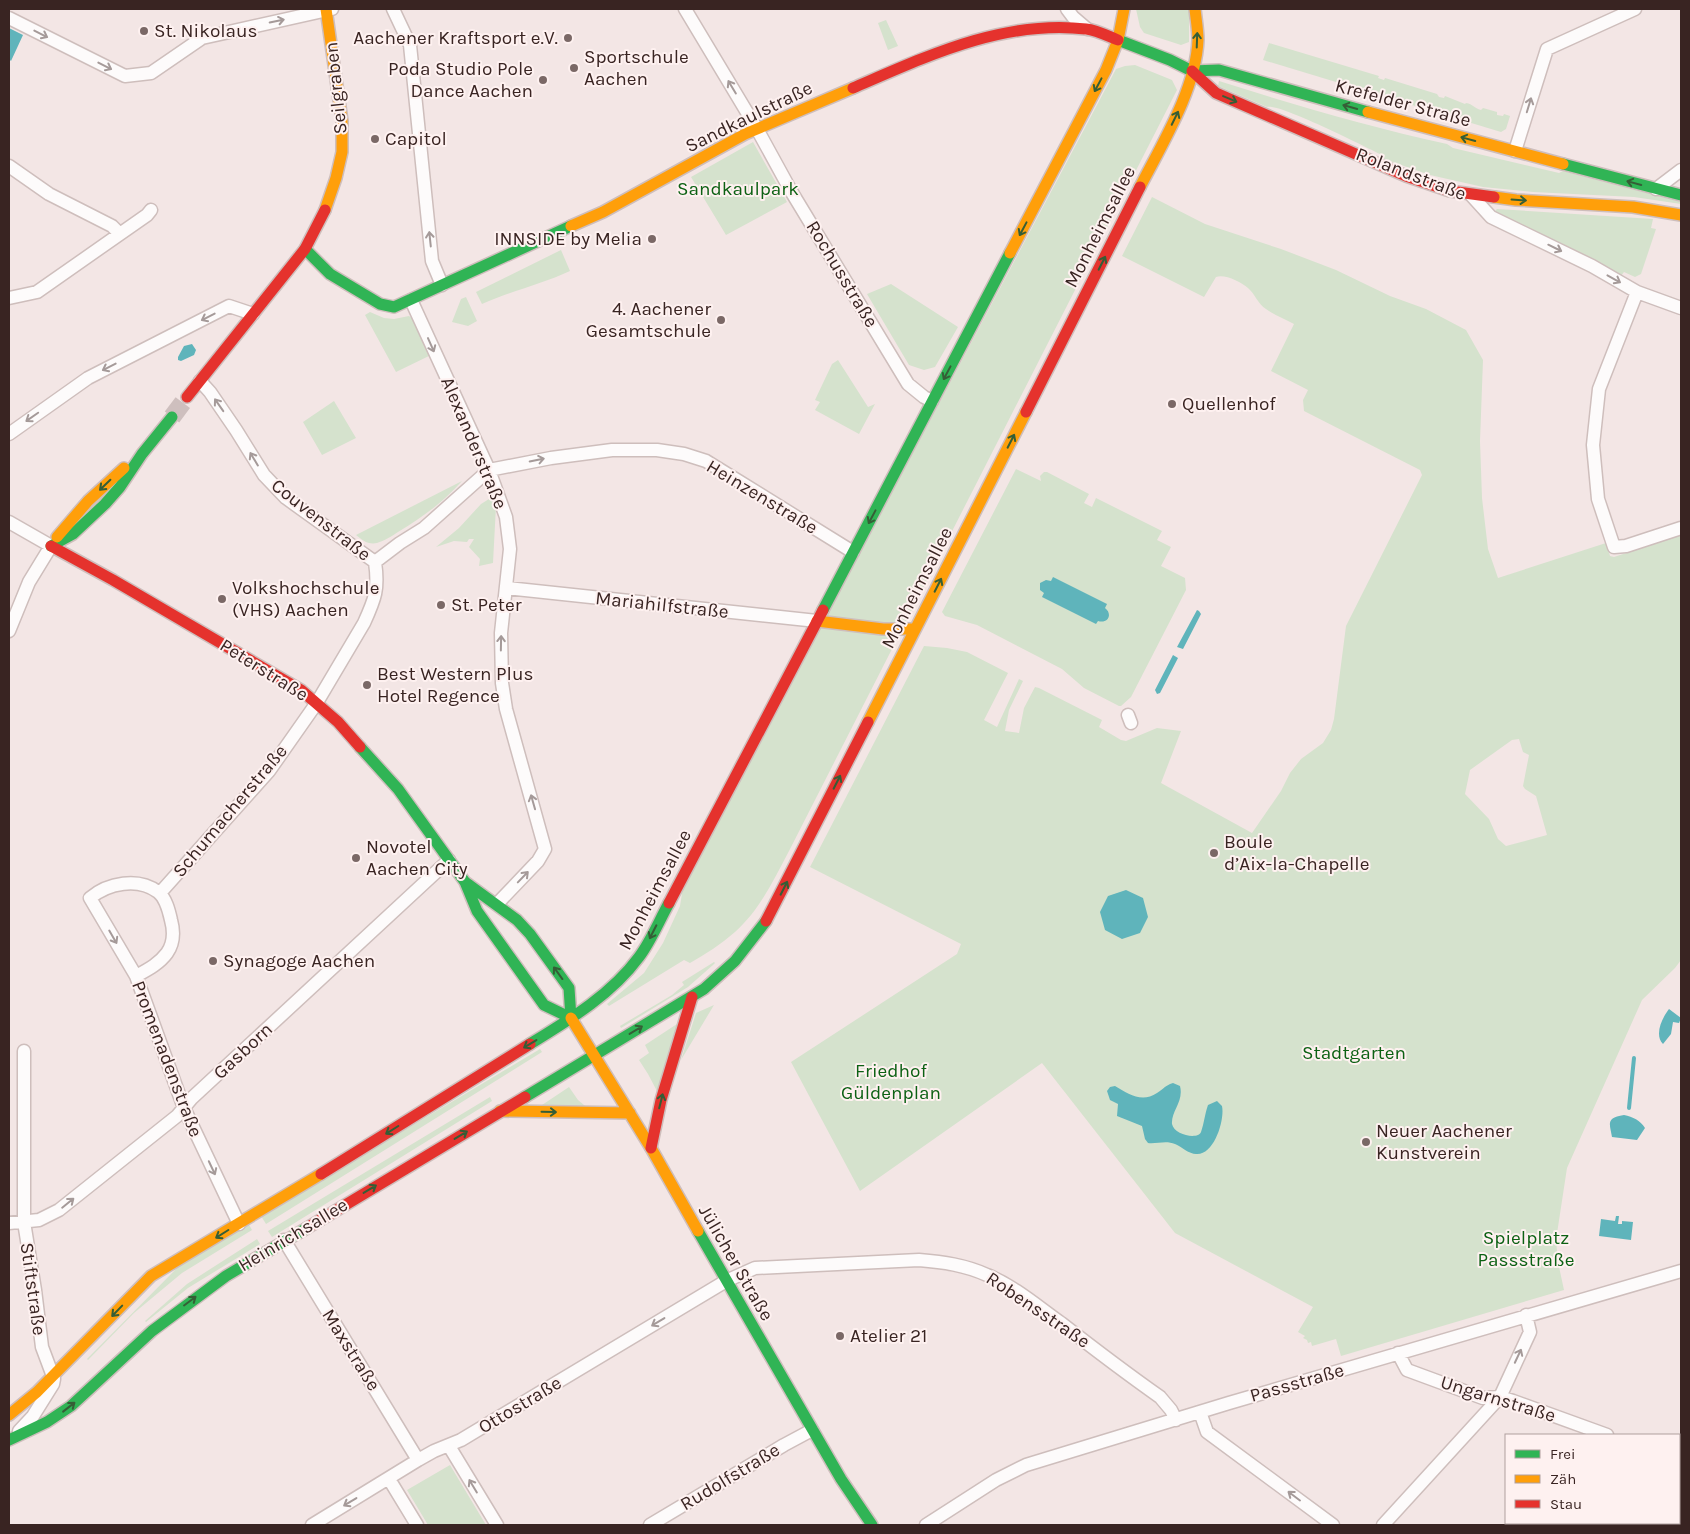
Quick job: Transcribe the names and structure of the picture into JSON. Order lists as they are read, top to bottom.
{
  "streets": {
    "main road": [
      "Seilgraben",
      "Krefelder Straße",
      "Sandkaulstraße",
      "Rolandstraße",
      "Monheimsallee",
      "Peterstraße",
      "Heinrichsallee",
      "Jülicher Straße"
    ],
    "street": [
      "Rochusstraße",
      "Alexanderstraße",
      "Heinzenstraße",
      "Couvenstraße",
      "Mariahilfstraße",
      "Schumacherstraße",
      "Gasborn",
      "Promenadenstraße",
      "Stiftstraße",
      "Robensstraße",
      "Maxstraße",
      "Passstraße",
      "Ungarnstraße",
      "Ottostraße",
      "Rudolfstraße"
    ]
  },
  "crossings": [
    ["Seilgraben", "Couvenstraße"],
    ["Krefelder Straße", "Sandkaulstraße"],
    ["Krefelder Straße", "Rolandstraße"],
    ["Krefelder Straße", "Monheimsallee"],
    ["Sandkaulstraße", "Monheimsallee"],
    ["Sandkaulstraße", "Rochusstraße"],
    ["Sandkaulstraße", "Alexanderstraße"],
    ["Rolandstraße", "Monheimsallee"],
    ["Monheimsallee", "Rochusstraße"],
    ["Monheimsallee", "Heinzenstraße"],
    ["Monheimsallee", "Mariahilfstraße"],
    ["Monheimsallee", "Peterstraße"],
    ["Monheimsallee", "Heinrichsallee"],
    ["Monheimsallee", "Jülicher Straße"],
    ["Alexanderstraße", "Heinzenstraße"],
    ["Alexanderstraße", "Couvenstraße"],
    ["Alexanderstraße", "Mariahilfstraße"],
    ["Alexanderstraße", "Peterstraße"],
    ["Heinzenstraße", "Couvenstraße"],
    ["Couvenstraße", "Schumacherstraße"],
    ["Peterstraße", "Schumacherstraße"],
    ["Peterstraße", "Gasborn"],
    ["Peterstraße", "Heinrichsallee"],
    ["Peterstraße", "Jülicher Straße"],
    ["Schumacherstraße", "Promenadenstraße"],
    ["Gasborn", "Promenadenstraße"],
    ["Gasborn", "Stiftstraße"],
    ["Promenadenstraße", "Heinrichsallee"],
    ["Heinrichsallee", "Jülicher Straße"],
    ["Heinrichsallee", "Stiftstraße"],
    ["Heinrichsallee", "Maxstraße"],
    ["Jülicher Straße", "Robensstraße"],
    ["Jülicher Straße", "Ottostraße"],
    ["Jülicher Straße", "Rudolfstraße"],
    ["Robensstraße", "Passstraße"],
    ["Robensstraße", "Ottostraße"],
    ["Maxstraße", "Ottostraße"],
    ["Passstraße", "Ungarnstraße"]
  ],
  "one_way": ["Heinzenstraße", "Couvenstraße", "Ottostraße"],
  "parks": [
    "Sandkaulpark",
    "Stadtgarten",
    "Friedhof Güldenplan",
    "Spielplatz Passstraße"
  ],
  "places": [
    "St. Nikolaus",
    "Aachener Kraftsport e.V.",
    "Sportschule Aachen",
    "Poda Studio Pole Dance Aachen",
    "Capitol",
    "INNSIDE by Melia",
    "4. Aachener Gesamtschule",
    "Quellenhof",
    "Volkshochschule (VHS) Aachen",
    "St. Peter",
    "Best Western Plus Hotel Regence",
    "Boule d’Aix-la-Chapelle",
    "Novotel Aachen City",
    "Synagoge Aachen",
    "Neuer Aachener Kunstverein",
    "Atelier 21"
  ],
  "legend": ["Frei", "Zäh", "Stau"]
}
